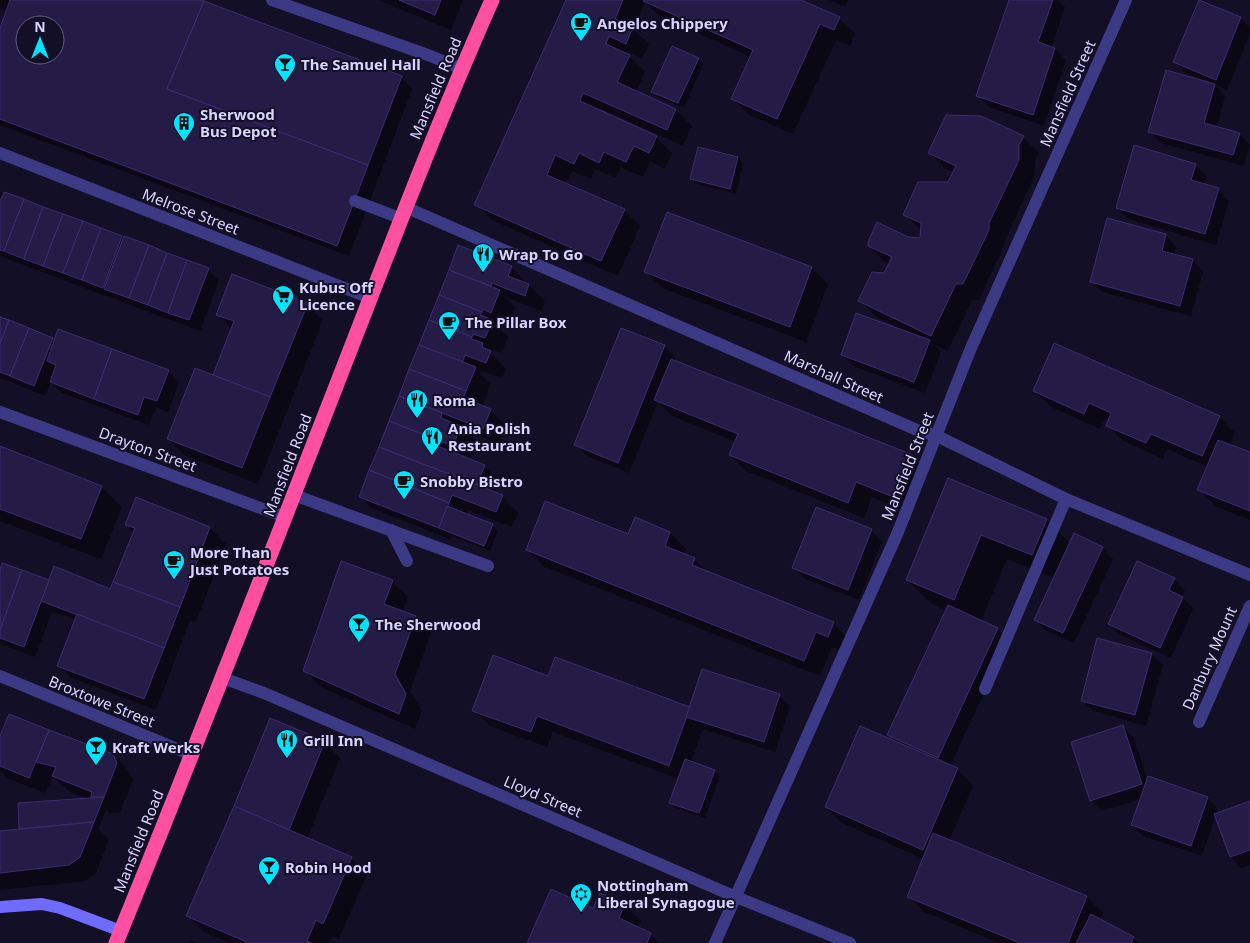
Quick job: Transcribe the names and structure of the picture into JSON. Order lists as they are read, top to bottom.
{
  "streets": {
    "highway": ["Mansfield Road"],
    "street": [
      "Mansfield Street",
      "Melrose Street",
      "Marshall Street",
      "Drayton Street",
      "Danbury Mount",
      "Broxtowe Street",
      "Lloyd Street"
    ]
  },
  "crossings": [
    ["Mansfield Road", "Melrose Street"],
    ["Mansfield Road", "Marshall Street"],
    ["Mansfield Road", "Drayton Street"],
    ["Mansfield Road", "Broxtowe Street"],
    ["Mansfield Road", "Lloyd Street"],
    ["Mansfield Street", "Marshall Street"],
    ["Mansfield Street", "Lloyd Street"]
  ],
  "places": {
    "cafe": [
      "Angelos Chippery",
      "The Pillar Box",
      "Snobby Bistro",
      "More Than Just Potatoes"
    ],
    "bar": [
      "The Samuel Hall",
      "The Sherwood",
      "Kraft Werks",
      "Robin Hood"
    ],
    "building": ["Sherwood Bus Depot"],
    "restaurant": [
      "Wrap To Go",
      "Roma",
      "Ania Polish Restaurant",
      "Grill Inn"
    ],
    "supermarket": ["Kubus Off Licence"],
    "synagogue": ["Nottingham Liberal Synagogue"]
  },
  "north": "top"
}
